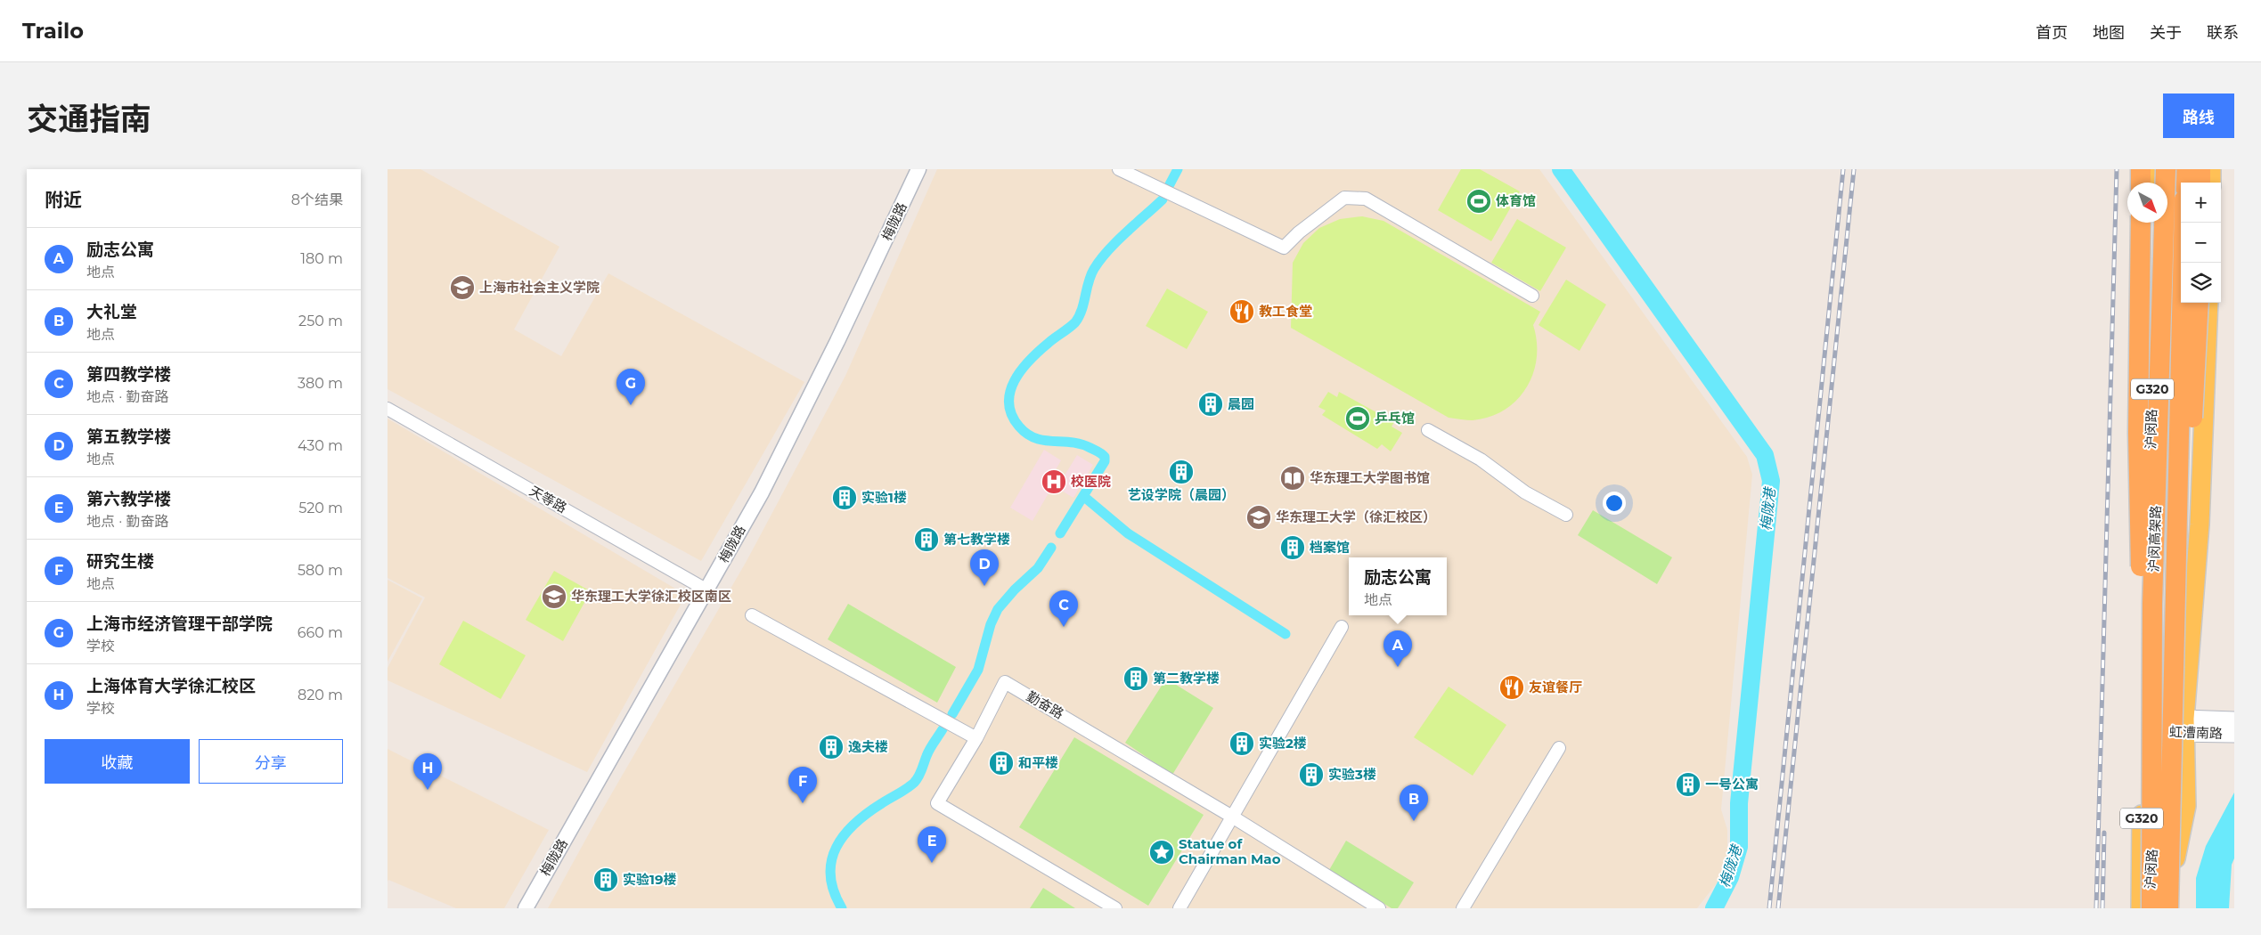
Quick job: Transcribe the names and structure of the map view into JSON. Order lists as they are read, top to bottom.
{
  "streets": {
    "highway": ["沪闵高架路"],
    "main road": ["G320", "沪闵路", "虹漕南路"],
    "street": ["梅陇路", "天等路", "勤奋路"]
  },
  "crossings": [
    ["梅陇路", "天等路"],
    ["沪闵路", "沪闵高架路"],
    ["沪闵路", "虹漕南路"]
  ],
  "water": ["梅陇港"],
  "places": {
    "sports": ["体育馆", "乒乓馆"],
    "school or university": ["上海市社会主义学院", "华东理工大学（徐汇校区）", "华东理工大学徐汇校区南区"],
    "restaurant": ["教工食堂", "友谊餐厅"],
    "building": [
      "晨园",
      "艺设学院（晨园）",
      "实验1楼",
      "第七教学楼",
      "档案馆",
      "第二教学楼",
      "实验2楼",
      "逸夫楼",
      "和平楼",
      "实验3楼",
      "一号公寓",
      "实验19楼"
    ],
    "library": ["华东理工大学图书馆"],
    "hospital": ["校医院"],
    "place": ["Statue of Chairman Mao"]
  },
  "north": "bottom right",
  "page": {
    "header": "Trailo",
    "nav": [
      "首页",
      "地图",
      "关于",
      "联系"
    ],
    "title": "交通指南",
    "buttons": [
      "路线",
      ["收藏", "分享"]
    ],
    "heading": ["附近", "8个结果"],
    "map_buttons": ["+", "−"],
    "list": [
      {
        "mark": "A",
        "name": "励志公寓",
        "note": "地点",
        "value": "180 m"
      },
      {
        "mark": "B",
        "name": "大礼堂",
        "note": "地点",
        "value": "250 m"
      },
      {
        "mark": "C",
        "name": "第四教学楼",
        "note": "地点 · 勤奋路",
        "value": "380 m"
      },
      {
        "mark": "D",
        "name": "第五教学楼",
        "note": "地点",
        "value": "430 m"
      },
      {
        "mark": "E",
        "name": "第六教学楼",
        "note": "地点 · 勤奋路",
        "value": "520 m"
      },
      {
        "mark": "F",
        "name": "研究生楼",
        "note": "地点",
        "value": "580 m"
      },
      {
        "mark": "G",
        "name": "上海市经济管理干部学院",
        "note": "学校",
        "value": "660 m"
      },
      {
        "mark": "H",
        "name": "上海体育大学徐汇校区",
        "note": "学校",
        "value": "820 m"
      }
    ],
    "pins": [
      "G",
      "D",
      "C",
      "A",
      "H",
      "F",
      "B",
      "E"
    ],
    "popup": ["励志公寓", "地点"]
  }
}
